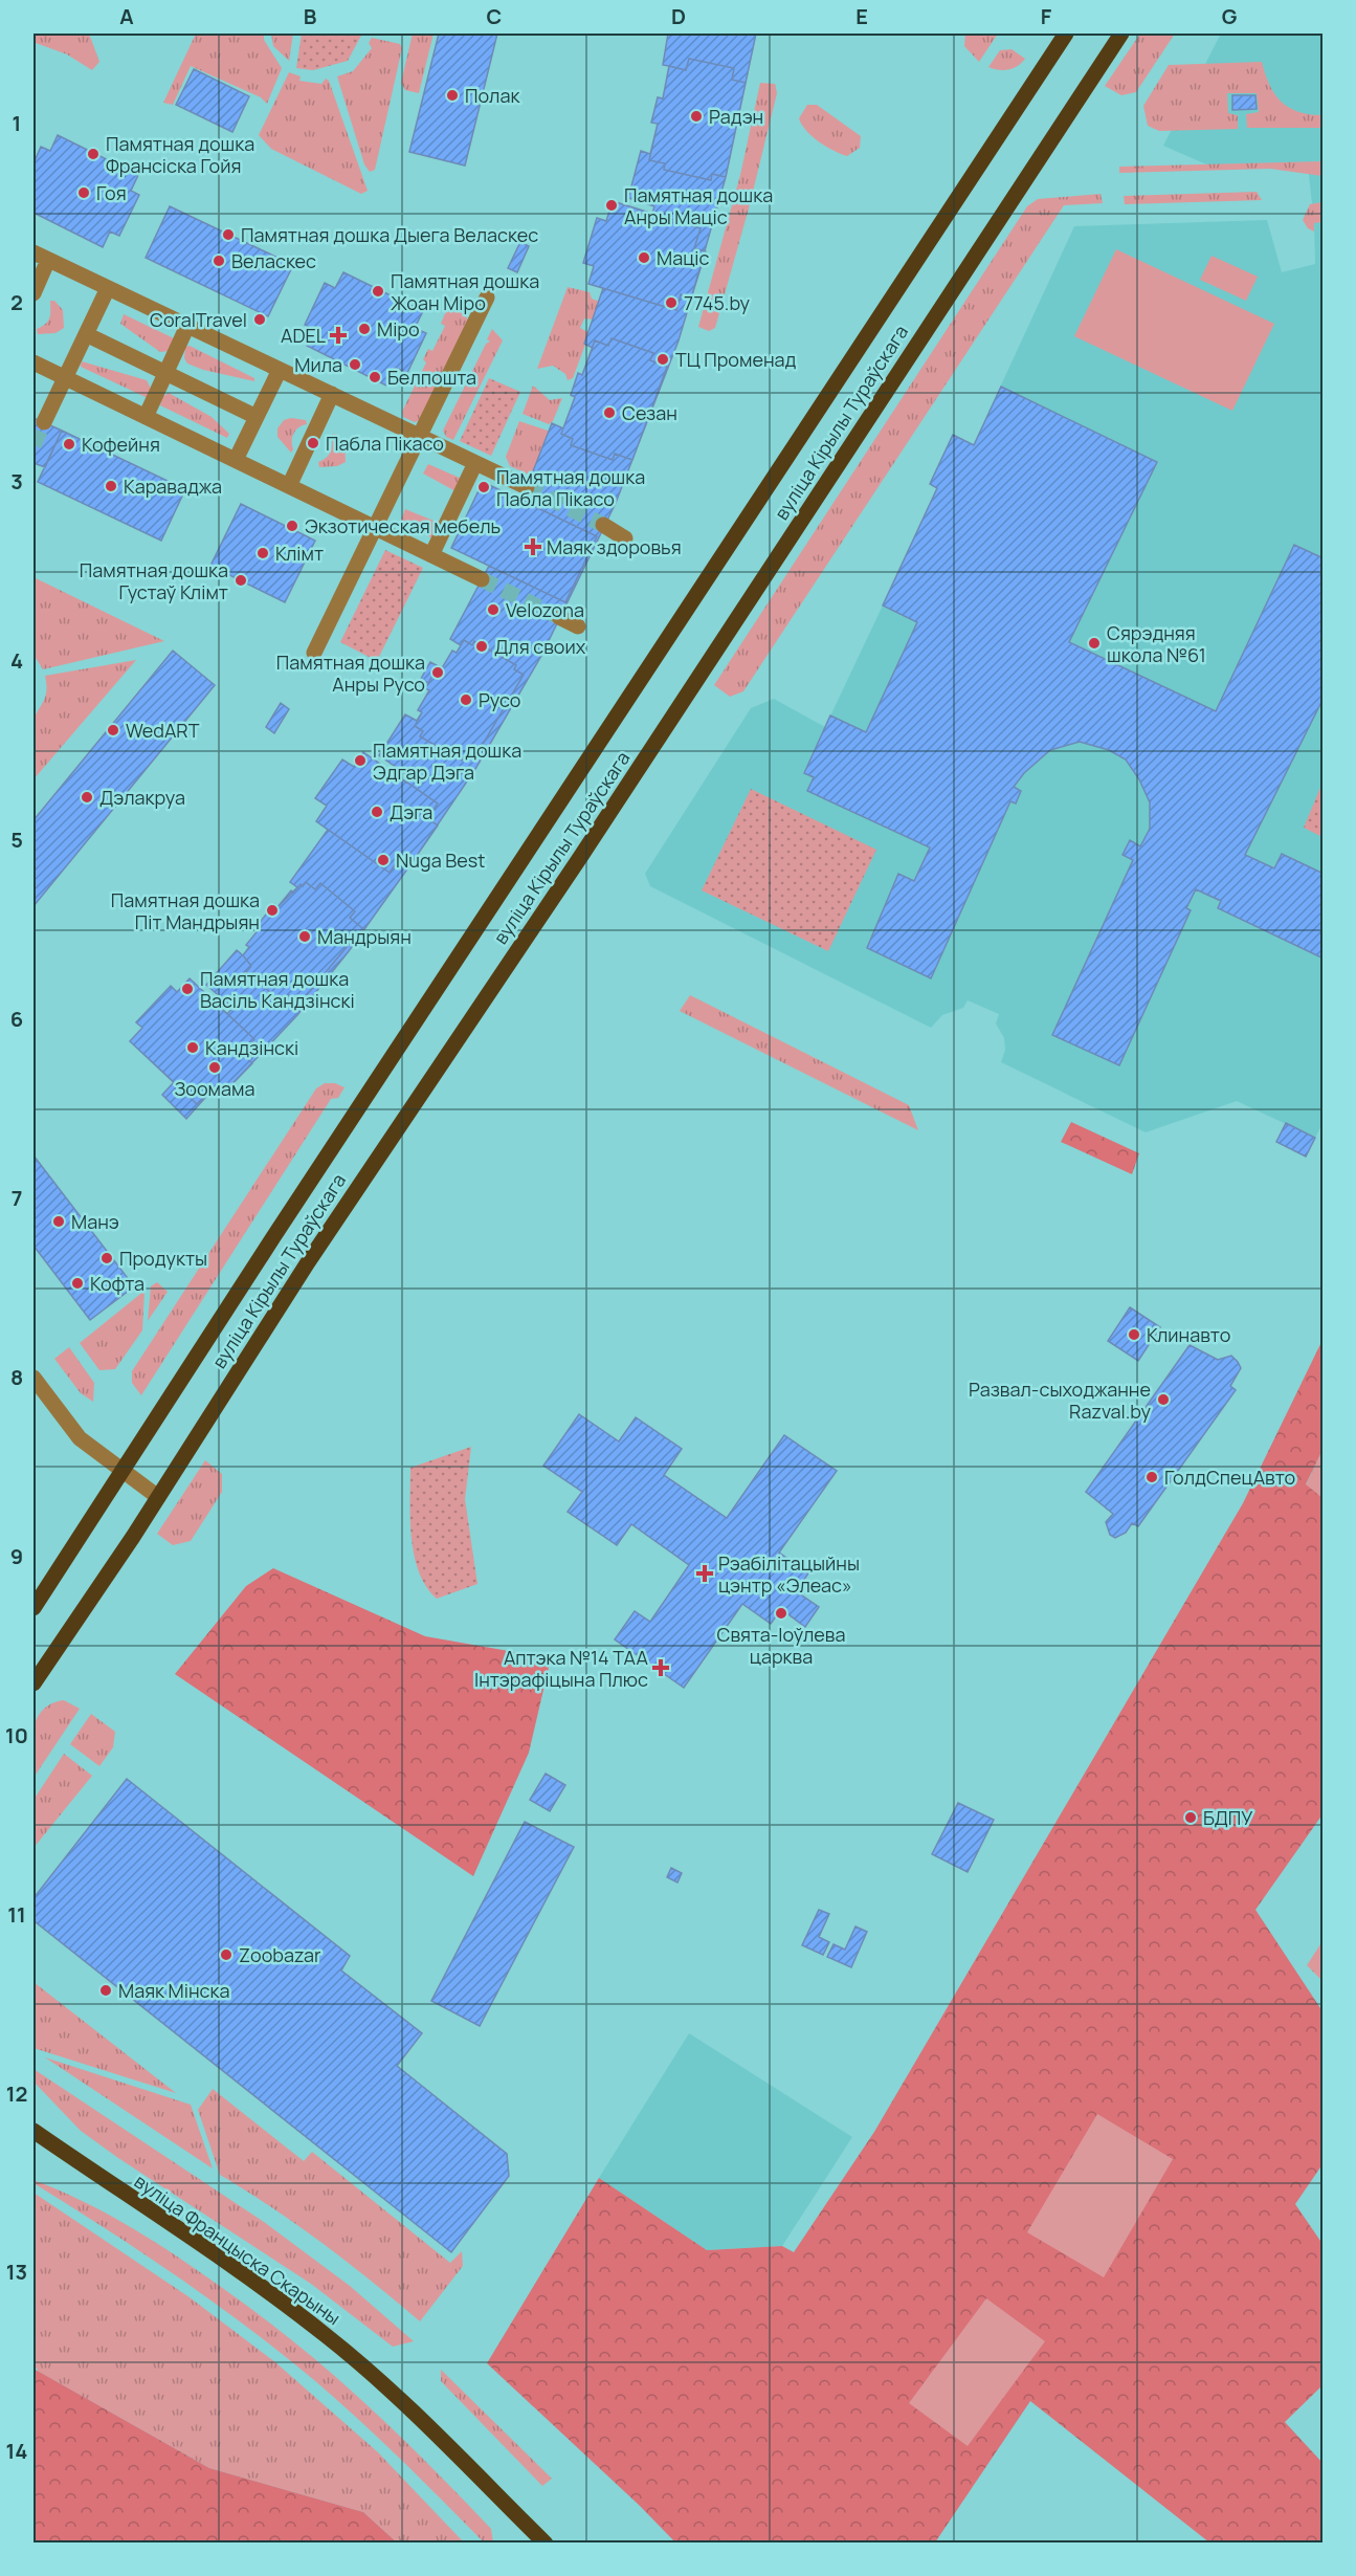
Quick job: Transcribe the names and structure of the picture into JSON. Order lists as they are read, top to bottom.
{
  "streets": {
    "main road": ["вуліца Кірылы Тураўскага", "вуліца Францыска Скарыны"]
  },
  "places": {
    "other": [
      "Полак",
      "Радэн",
      "Памятная дошка Франсіска Гойя",
      "Гоя",
      "Памятная дошка Анры Маціс",
      "Памятная дошка Дыега Веласкес",
      "Маціс",
      "Веласкес",
      "Памятная дошка Жоан Міро",
      "7745.by",
      "CoralTravel",
      "Міро",
      "ТЦ Променад",
      "Мила",
      "Белпошта",
      "Сезан",
      "Пабла Пікасо",
      "Кофейня",
      "Караваджа",
      "Памятная дошка Пабла Пікасо",
      "Экзотическая мебель",
      "Клімт",
      "Памятная дошка Густаў Клімт",
      "Velozona",
      "Сярэдняя школа №61",
      "Для своих",
      "Памятная дошка Анры Русо",
      "Русо",
      "WedART",
      "Памятная дошка Эдгар Дэга",
      "Дэлакруа",
      "Дэга",
      "Nuga Best",
      "Памятная дошка Піт Мандрыян",
      "Мандрыян",
      "Памятная дошка Васіль Кандзінскі",
      "Кандзінскі",
      "Зоомама",
      "Манэ",
      "Продукты",
      "Кофта",
      "Клинавто",
      "Развал-сыходжанне Razval.by",
      "ГолдСпецАвто",
      "Свята-Іоўлева царква",
      "БДПУ",
      "Zoobazar",
      "Маяк Мінска"
    ],
    "health": [
      "ADEL",
      "Маяк здоровья",
      "Рэабілітацыйны цэнтр «Элеас»",
      "Аптэка №14 ТАА Інтэрафіцына Плюс"
    ]
  },
  "grid": {
    "columns": [
      "A",
      "B",
      "C",
      "D",
      "E",
      "F",
      "G"
    ],
    "rows": [
      "1",
      "2",
      "3",
      "4",
      "5",
      "6",
      "7",
      "8",
      "9",
      "10",
      "11",
      "12",
      "13",
      "14"
    ]
  }
}
